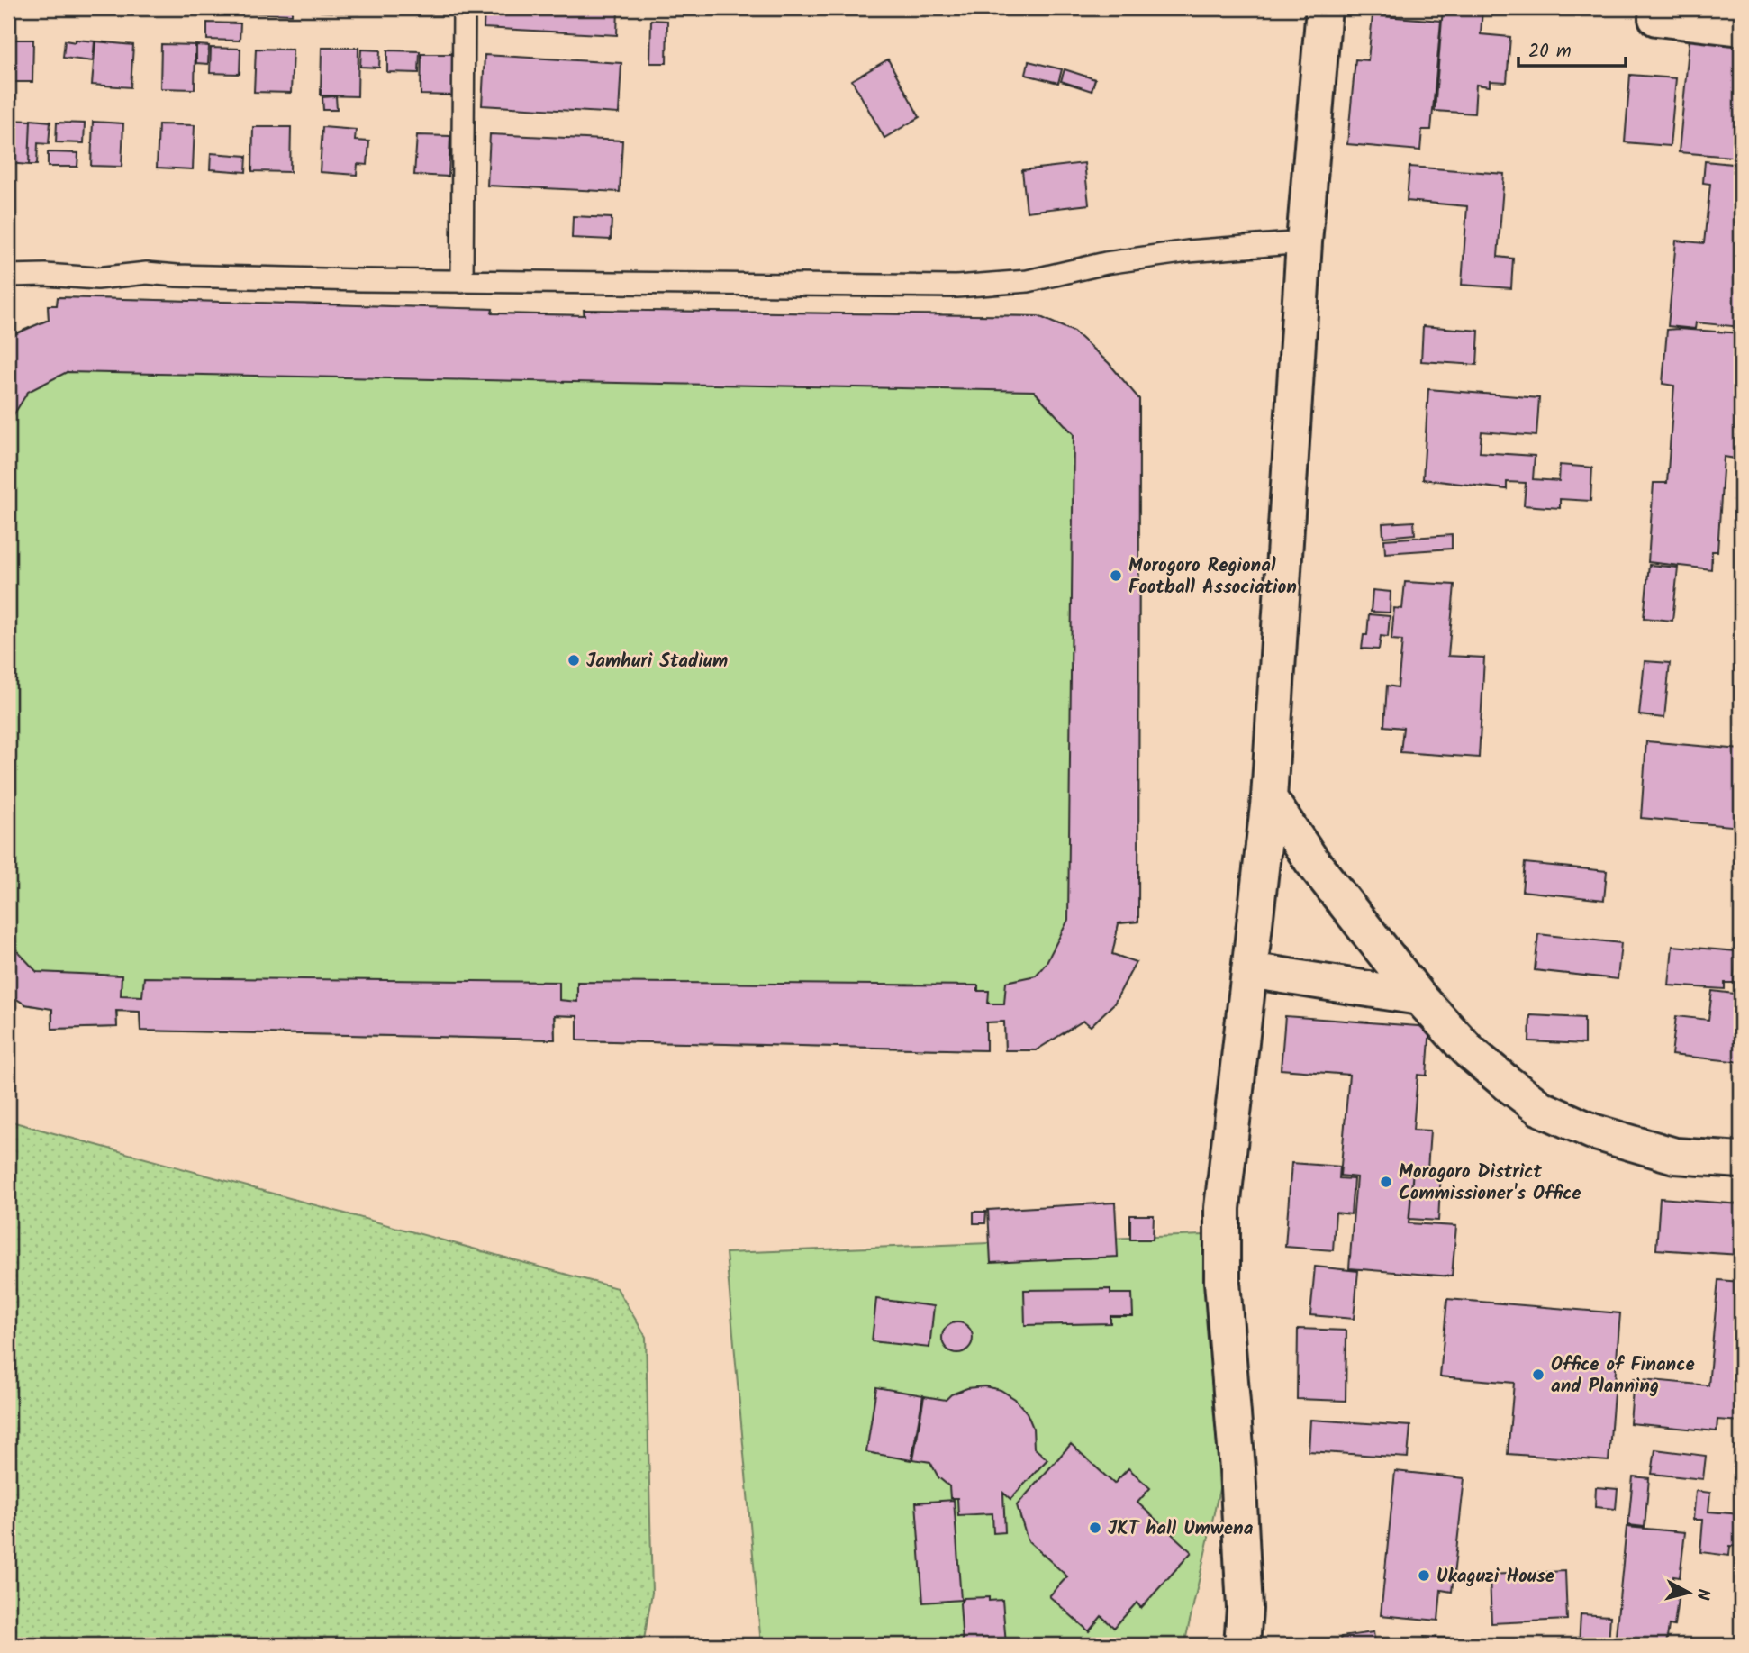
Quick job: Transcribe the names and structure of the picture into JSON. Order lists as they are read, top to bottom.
{
  "places": [
    "Morogoro Regional Football Association",
    "Jamhuri Stadium",
    "Morogoro District Commissioner's Office",
    "Office of Finance and Planning",
    "JKT hall Umwena",
    "Ukaguzi House"
  ],
  "scale_bar": "20 m",
  "north": "right"
}
